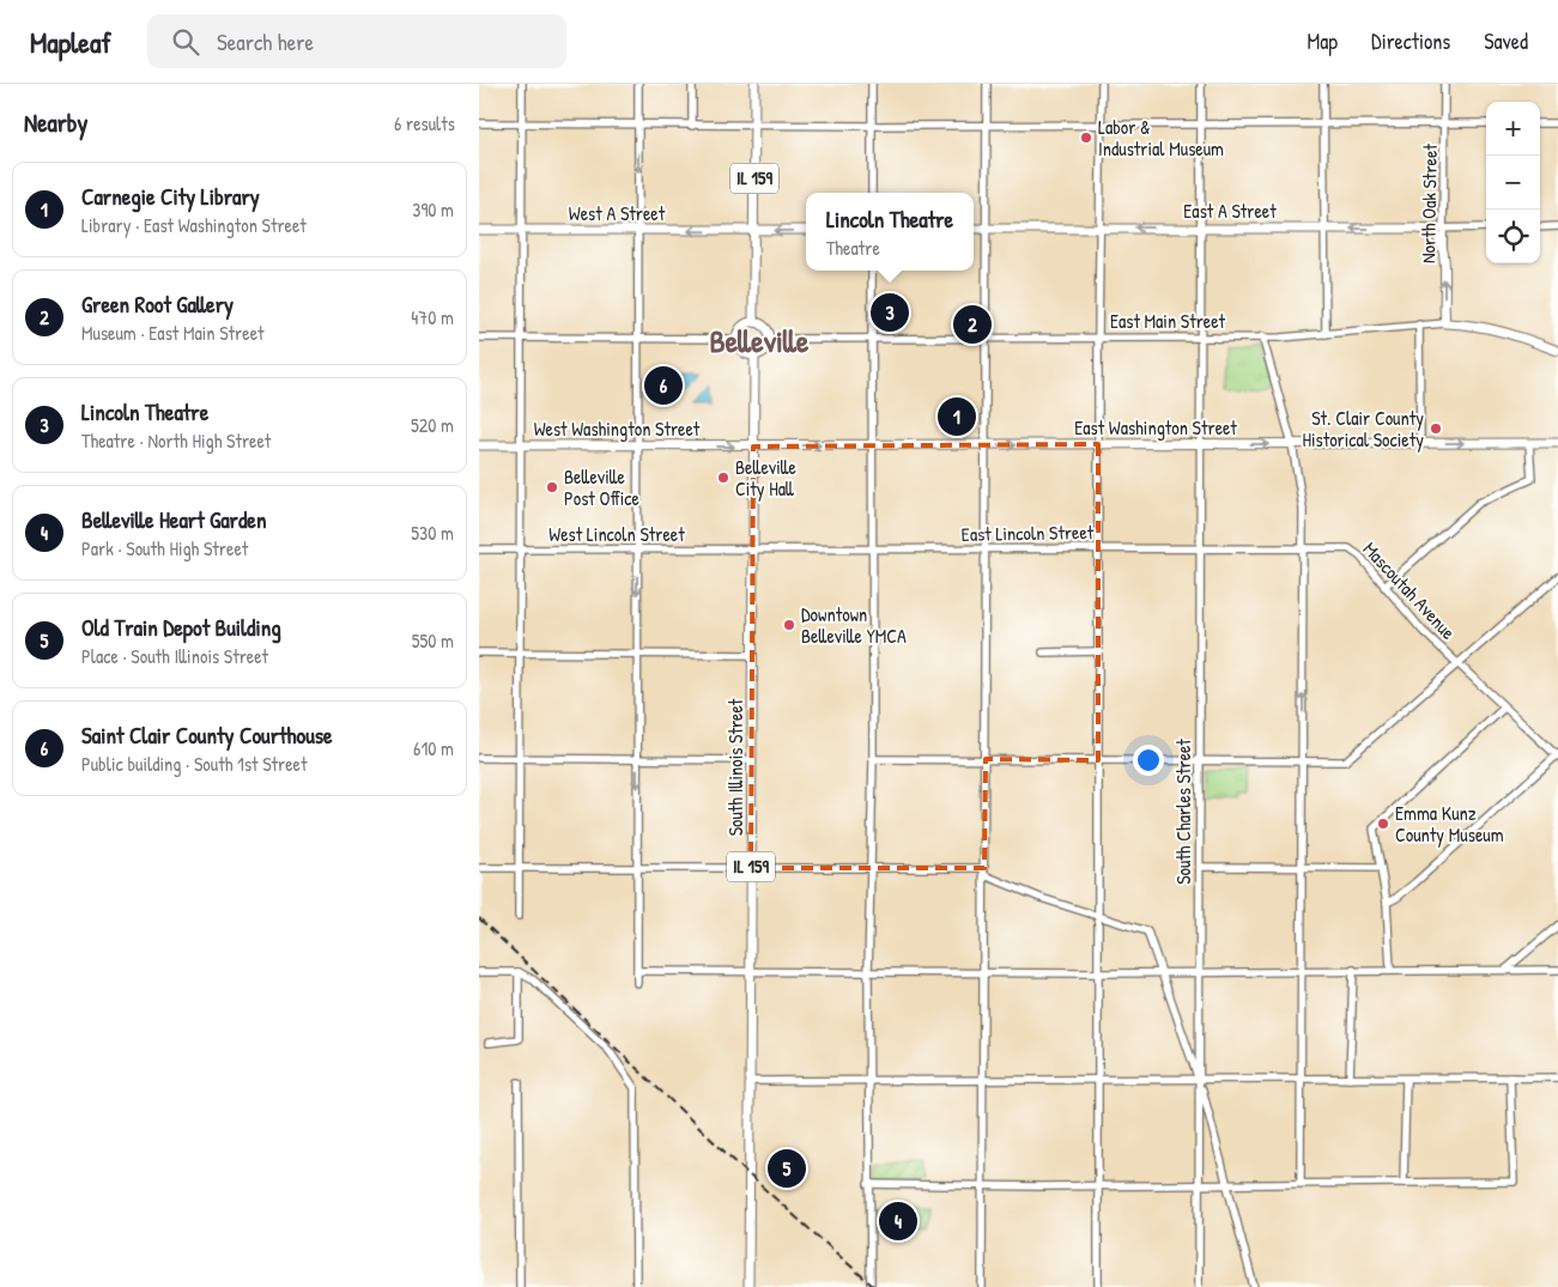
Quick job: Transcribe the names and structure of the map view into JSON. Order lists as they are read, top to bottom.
{
  "streets": {
    "main road": [
      "IL 159",
      "North Oak Street",
      "East A Street",
      "West A Street",
      "East Main Street",
      "East Washington Street",
      "West Washington Street",
      "South Illinois Street"
    ],
    "street": [
      "East Lincoln Street",
      "West Lincoln Street",
      "Mascoutah Avenue",
      "South Charles Street"
    ]
  },
  "crossings": [
    ["IL 159", "West A Street"],
    ["IL 159", "East Main Street"],
    ["IL 159", "South Illinois Street"],
    ["North Oak Street", "East A Street"],
    ["North Oak Street", "East Main Street"],
    ["East A Street", "South Charles Street"],
    ["East Main Street", "South Illinois Street"],
    ["East Main Street", "South Charles Street"],
    ["East Washington Street", "West Washington Street"],
    ["East Washington Street", "South Illinois Street"],
    ["East Washington Street", "South Charles Street"],
    ["West Washington Street", "South Illinois Street"],
    ["East Lincoln Street", "West Lincoln Street"],
    ["East Lincoln Street", "Mascoutah Avenue"],
    ["East Lincoln Street", "South Illinois Street"],
    ["East Lincoln Street", "South Charles Street"],
    ["West Lincoln Street", "South Illinois Street"]
  ],
  "one_way": [
    "East A Street",
    "West A Street",
    "East Washington Street",
    "West Washington Street"
  ],
  "districts": ["Belleville"],
  "places": [
    "Labor & Industrial Museum",
    "St. Clair County Historical Society",
    "Belleville City Hall",
    "Belleville Post Office",
    "Downtown Belleville YMCA",
    "Emma Kunz County Museum"
  ],
  "page": {
    "header": "Mapleaf",
    "search": "Search here",
    "nav": ["Map", "Directions", "Saved"],
    "heading": ["Nearby", "6 results"],
    "map_buttons": ["+", "−"],
    "list": [
      {
        "mark": "1",
        "name": "Carnegie City Library",
        "note": "Library · East Washington Street",
        "value": "390 m"
      },
      {
        "mark": "2",
        "name": "Green Root Gallery",
        "note": "Museum · East Main Street",
        "value": "470 m"
      },
      {
        "mark": "3",
        "name": "Lincoln Theatre",
        "note": "Theatre · North High Street",
        "value": "520 m"
      },
      {
        "mark": "4",
        "name": "Belleville Heart Garden",
        "note": "Park · South High Street",
        "value": "530 m"
      },
      {
        "mark": "5",
        "name": "Old Train Depot Building",
        "note": "Place · South Illinois Street",
        "value": "550 m"
      },
      {
        "mark": "6",
        "name": "Saint Clair County Courthouse",
        "note": "Public building · South 1st Street",
        "value": "610 m"
      }
    ],
    "popup": ["Lincoln Theatre", "Theatre"],
    "pins": [
      "3",
      "2",
      "6",
      "1",
      "5",
      "4"
    ]
  }
}
